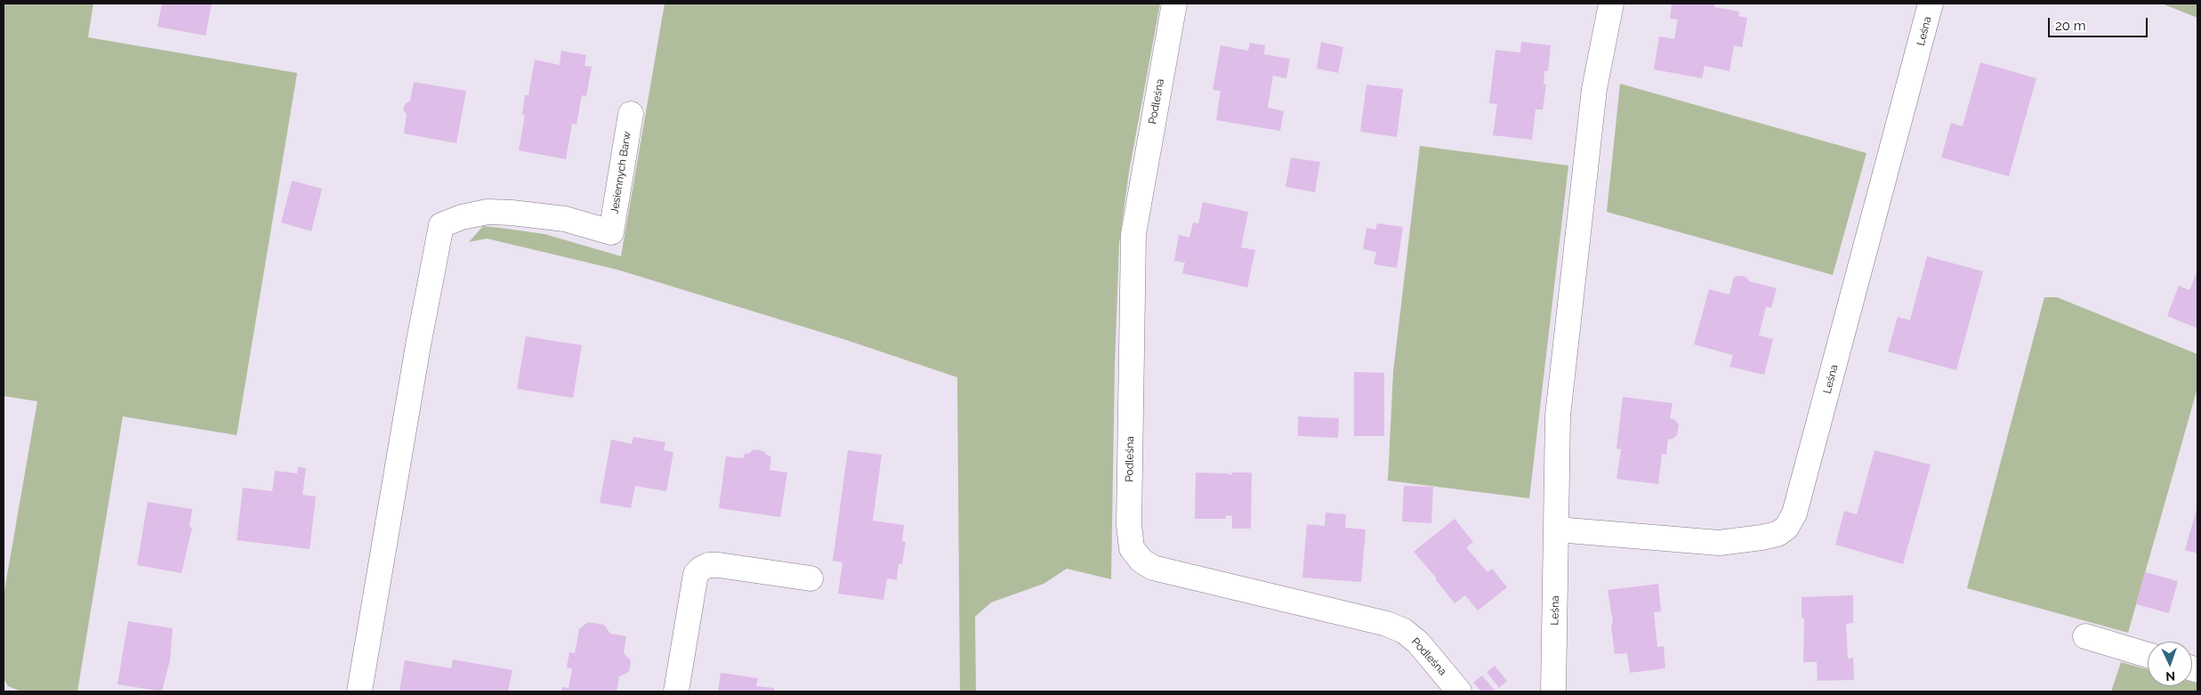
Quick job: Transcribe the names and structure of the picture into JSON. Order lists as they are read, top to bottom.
{
  "streets": {
    "street": ["Leśna", "Podleśna", "Jesiennych Barw"]
  },
  "scale_bar": "20 m",
  "north": "bottom"
}
